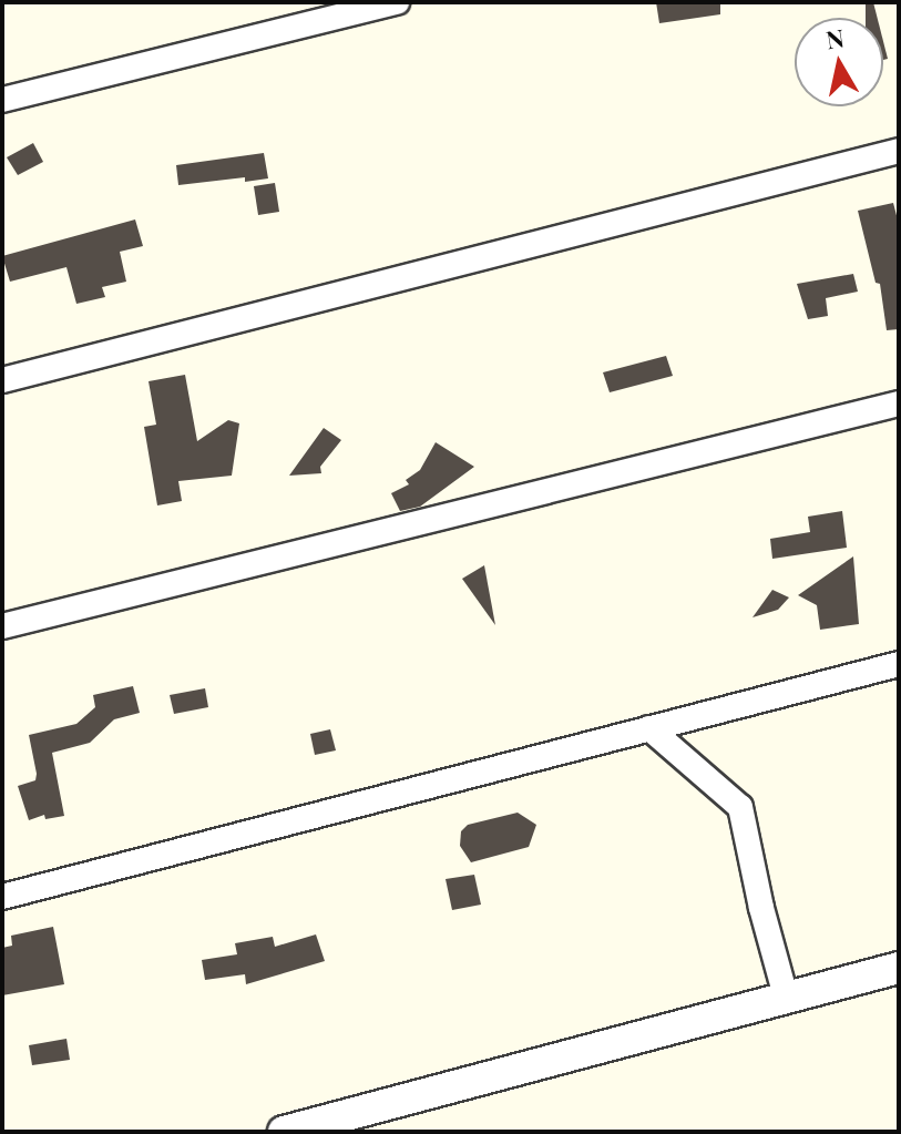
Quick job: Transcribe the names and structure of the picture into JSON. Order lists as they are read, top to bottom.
{
  "north": "top"
}
